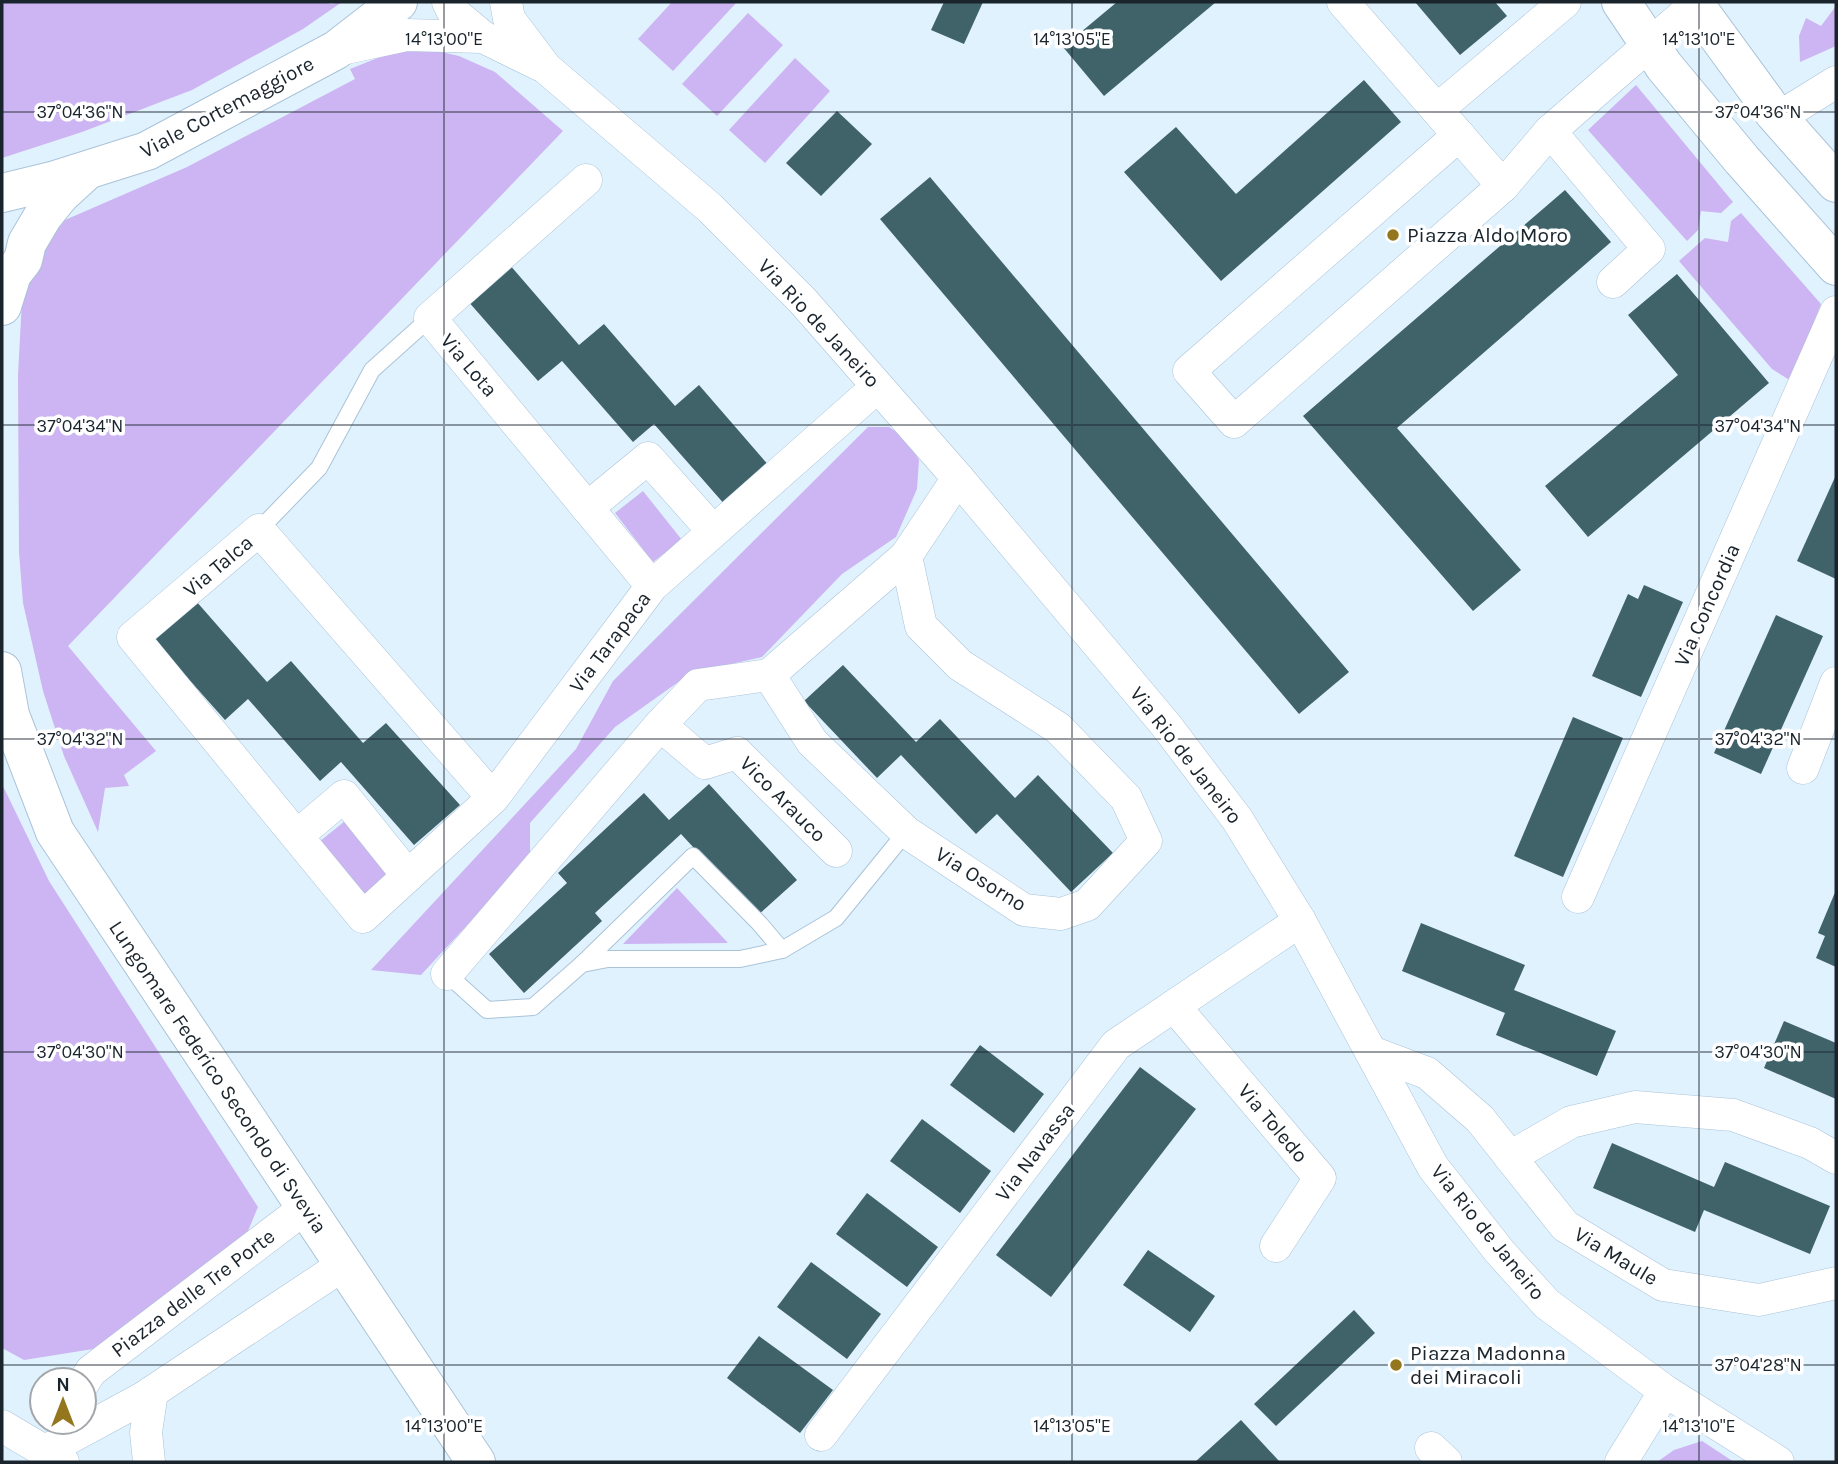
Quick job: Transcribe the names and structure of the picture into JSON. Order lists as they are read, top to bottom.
{
  "streets": {
    "street": [
      "Viale Cortemaggiore",
      "Via Rio de Janeiro",
      "Via Lota",
      "Via Talca",
      "Via Concordia",
      "Via Tarapaca",
      "Vico Arauco",
      "Via Osorno",
      "Lungomare Federico Secondo di Svevia",
      "Via Toledo",
      "Via Navassa",
      "Via Maule",
      "Piazza delle Tre Porte"
    ]
  },
  "crossings": [
    ["Via Rio de Janeiro", "Via Tarapaca"],
    ["Via Rio de Janeiro", "Via Navassa"],
    ["Via Rio de Janeiro", "Via Maule"],
    ["Via Lota", "Via Tarapaca"],
    ["Via Talca", "Via Tarapaca"],
    ["Lungomare Federico Secondo di Svevia", "Piazza delle Tre Porte"],
    ["Via Toledo", "Via Navassa"]
  ],
  "places": ["Piazza Aldo Moro", "Piazza Madonna dei Miracoli"],
  "north": "top",
  "coordinates": [
    "14°13'00\"E",
    "14°13'05\"E",
    "14°13'10\"E",
    "37°04'36\"N",
    "37°04'34\"N",
    "37°04'32\"N",
    "37°04'30\"N",
    "37°04'28\"N"
  ]
}
